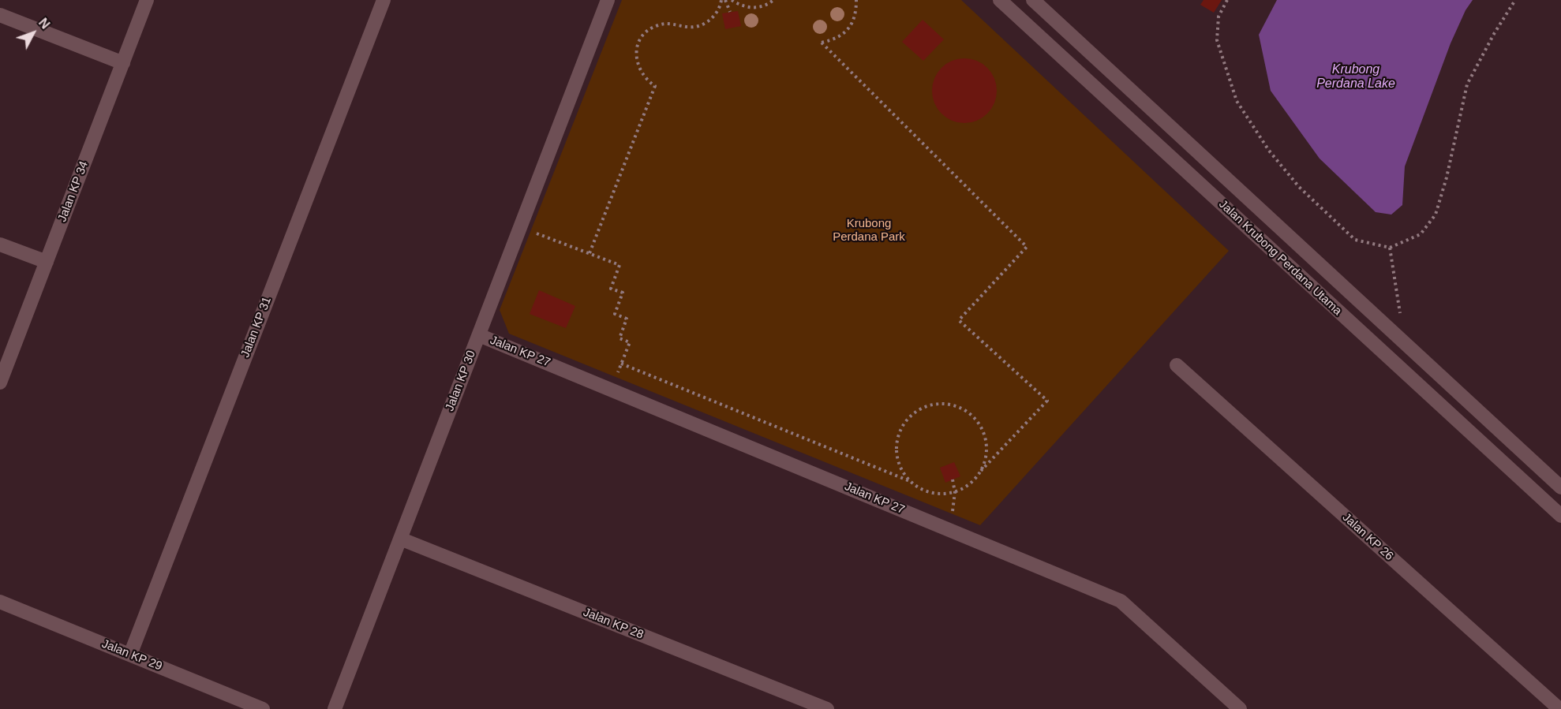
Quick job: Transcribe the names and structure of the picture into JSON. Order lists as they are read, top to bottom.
{
  "streets": {
    "street": [
      "Jalan KP 34",
      "Jalan Krubong Perdana Utama",
      "Jalan KP 31",
      "Jalan KP 27",
      "Jalan KP 30",
      "Jalan KP 26",
      "Jalan KP 28",
      "Jalan KP 29"
    ]
  },
  "crossings": [
    ["Jalan KP 31", "Jalan KP 29"],
    ["Jalan KP 27", "Jalan KP 30"],
    ["Jalan KP 30", "Jalan KP 28"]
  ],
  "water": ["Krubong Perdana Lake"],
  "parks": ["Krubong Perdana Park"],
  "north": "top right"
}
